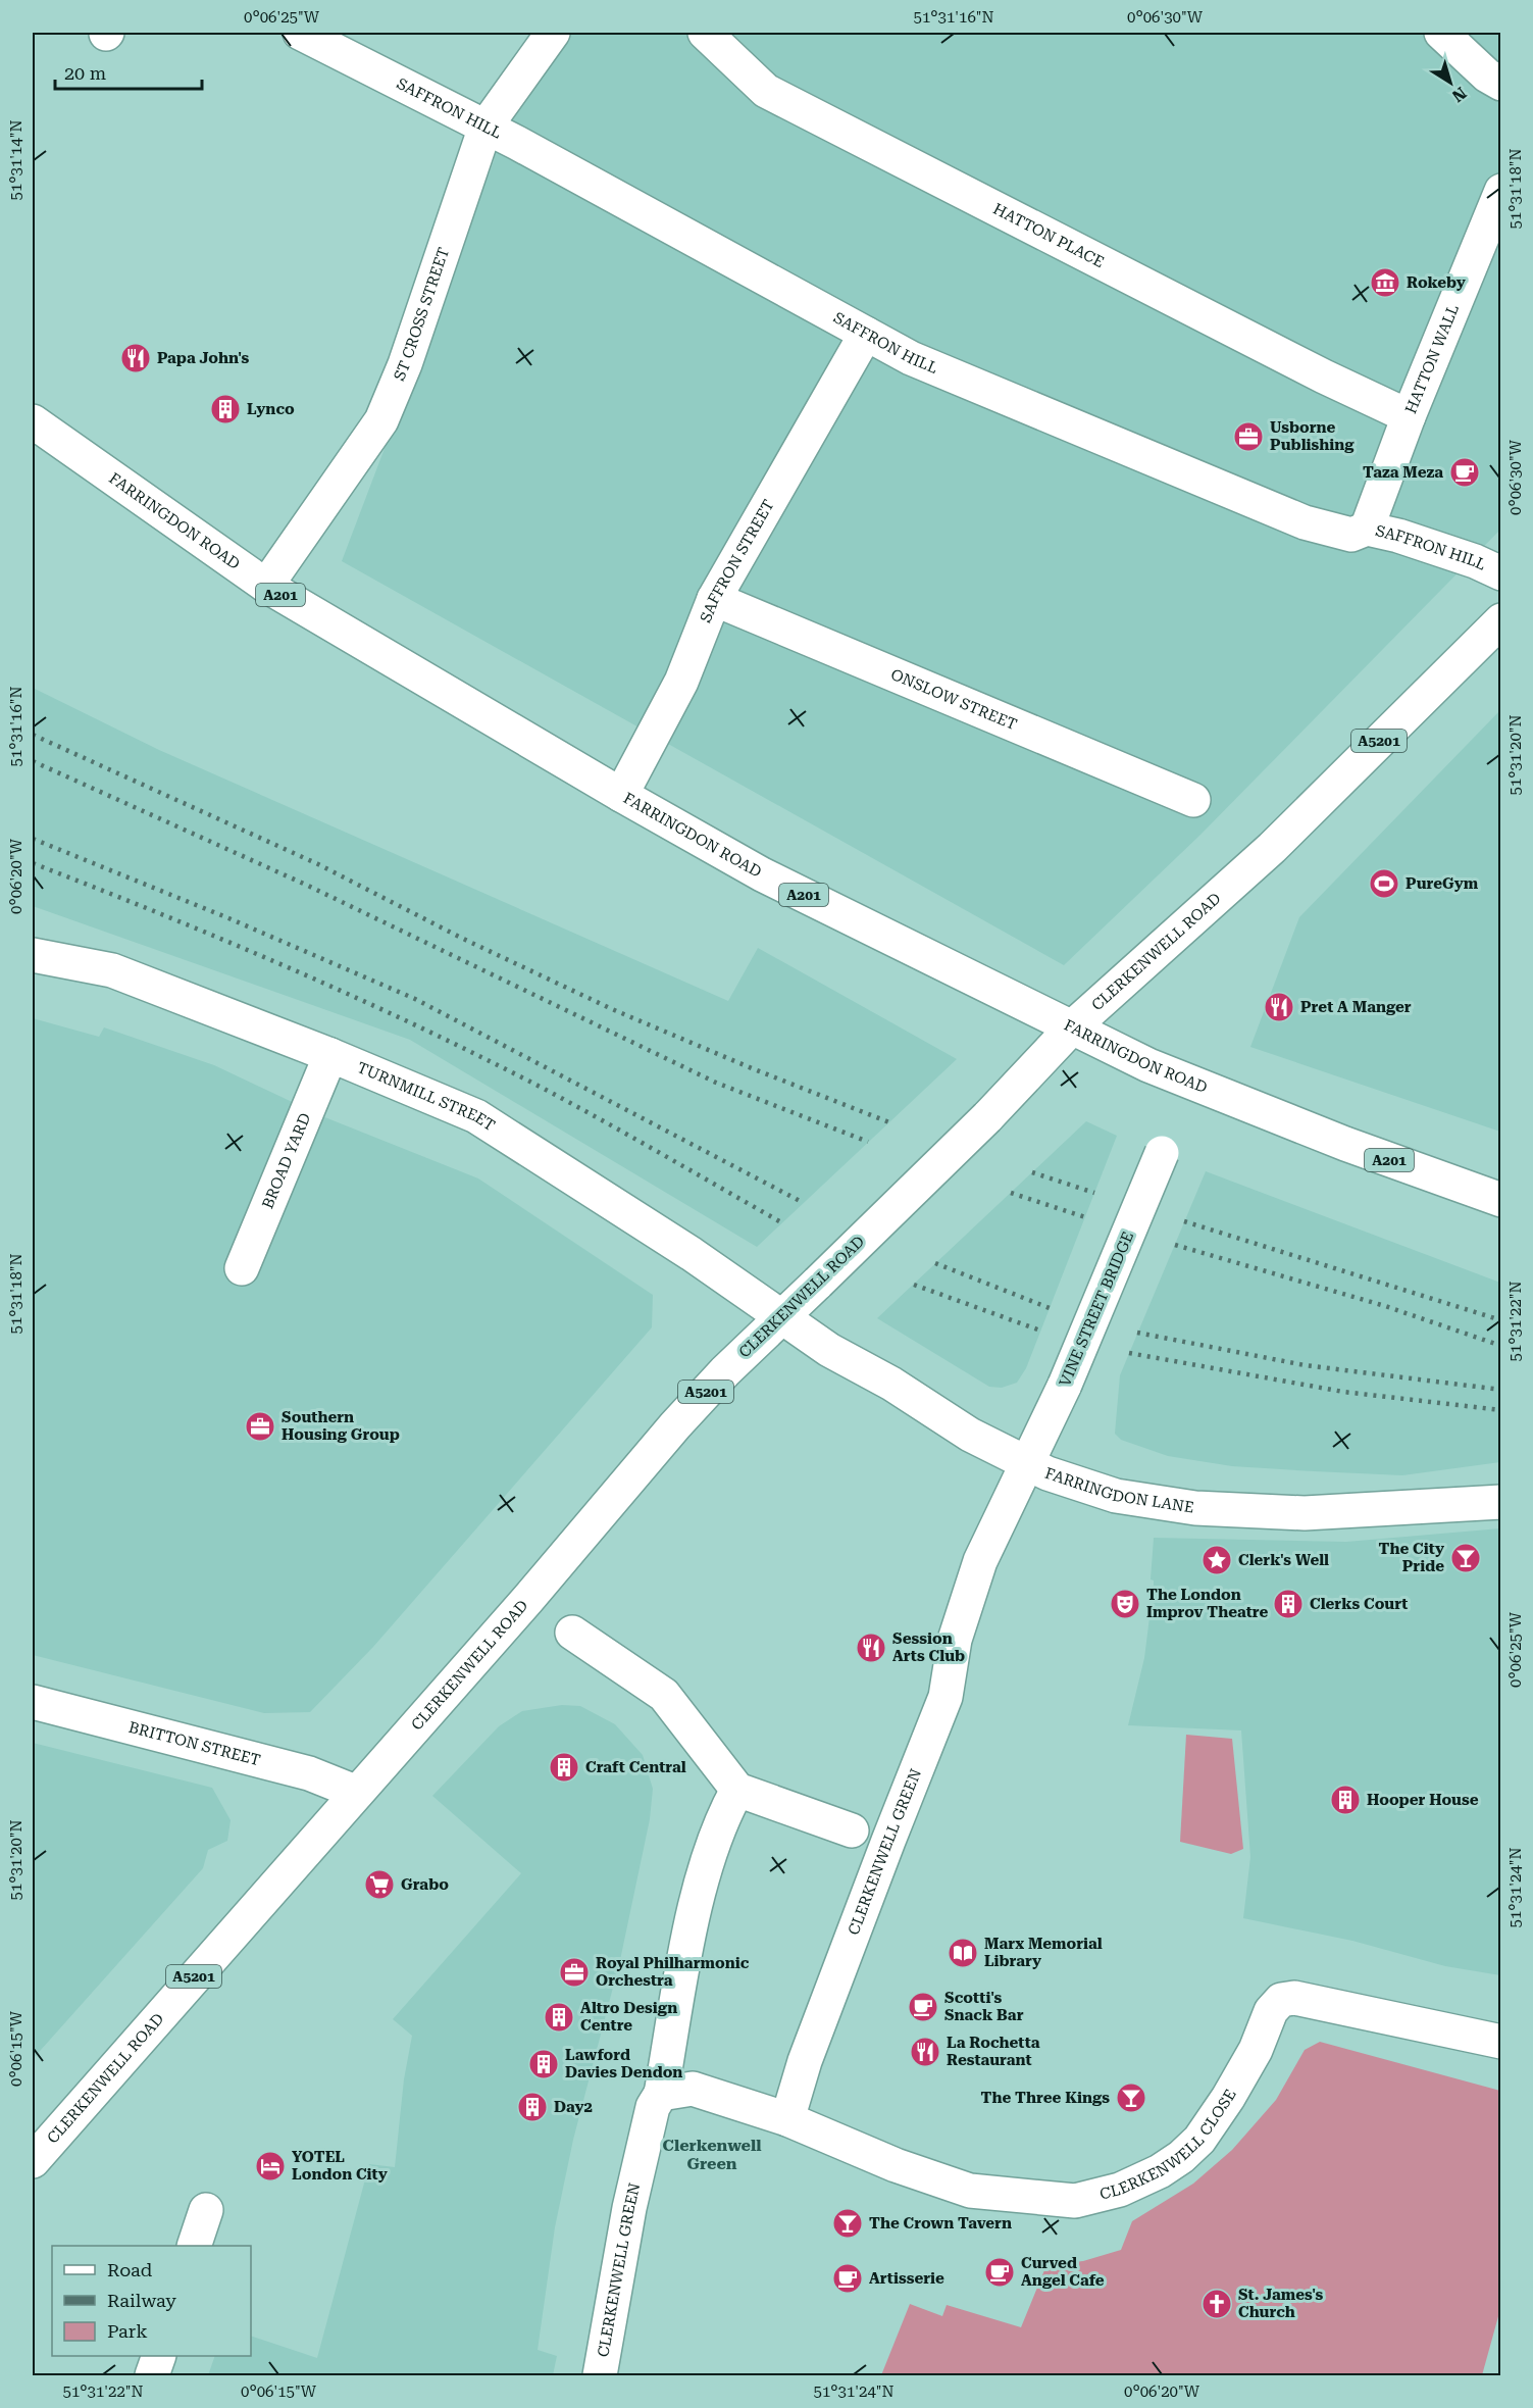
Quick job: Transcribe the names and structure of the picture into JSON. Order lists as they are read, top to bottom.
{
  "streets": {
    "street": [
      "SAFFRON HILL",
      "HATTON PLACE",
      "ST CROSS STREET",
      "HATTON WALL",
      "FARRINGDON ROAD",
      "SAFFRON STREET",
      "A201",
      "ONSLOW STREET",
      "A5201",
      "CLERKENWELL ROAD",
      "TURNMILL STREET",
      "BROAD YARD",
      "VINE STREET BRIDGE",
      "FARRINGDON LANE",
      "BRITTON STREET",
      "CLERKENWELL GREEN",
      "CLERKENWELL CLOSE"
    ]
  },
  "crossings": [
    ["SAFFRON HILL", "ST CROSS STREET"],
    ["SAFFRON HILL", "HATTON WALL"],
    ["SAFFRON HILL", "SAFFRON STREET"],
    ["HATTON PLACE", "HATTON WALL"],
    ["ST CROSS STREET", "FARRINGDON ROAD"],
    ["FARRINGDON ROAD", "SAFFRON STREET"],
    ["FARRINGDON ROAD", "CLERKENWELL ROAD"],
    ["SAFFRON STREET", "ONSLOW STREET"],
    ["CLERKENWELL ROAD", "TURNMILL STREET"],
    ["CLERKENWELL ROAD", "FARRINGDON LANE"],
    ["CLERKENWELL ROAD", "BRITTON STREET"],
    ["TURNMILL STREET", "BROAD YARD"],
    ["TURNMILL STREET", "FARRINGDON LANE"],
    ["VINE STREET BRIDGE", "FARRINGDON LANE"],
    ["VINE STREET BRIDGE", "CLERKENWELL GREEN"],
    ["FARRINGDON LANE", "CLERKENWELL GREEN"],
    ["CLERKENWELL GREEN", "CLERKENWELL CLOSE"]
  ],
  "districts": ["Clerkenwell Green"],
  "places": {
    "museum": ["Rokeby"],
    "restaurant": [
      "Papa John's",
      "Pret A Manger",
      "Session Arts Club",
      "La Rochetta Restaurant"
    ],
    "building": [
      "Lynco",
      "Clerks Court",
      "Craft Central",
      "Hooper House",
      "Altro Design Centre",
      "Lawford Davies Dendon",
      "Day2"
    ],
    "office": ["Usborne Publishing", "Southern Housing Group", "Royal Philharmonic Orchestra"],
    "cafe": [
      "Taza Meza",
      "Scotti's Snack Bar",
      "Curved Angel Cafe",
      "Artisserie"
    ],
    "sports": ["PureGym"],
    "bar": ["The City Pride", "The Three Kings", "The Crown Tavern"],
    "place": ["Clerk's Well"],
    "theatre": ["The London Improv Theatre"],
    "supermarket": ["Grabo"],
    "library": ["Marx Memorial Library"],
    "hotel": ["YOTEL London City"],
    "church": ["St. James's Church"]
  },
  "legend": ["Road", "Railway", "Park"],
  "scale_bar": "20 m",
  "north": "bottom right",
  "coordinates": [
    "0°06'25\"W",
    "51°31'16\"N",
    "0°06'30\"W",
    "51°31'14\"N",
    "51°31'18\"N",
    "51°31'20\"N",
    "0°06'20\"W",
    "51°31'22\"N",
    "51°31'24\"N",
    "0°06'15\"W"
  ]
}
